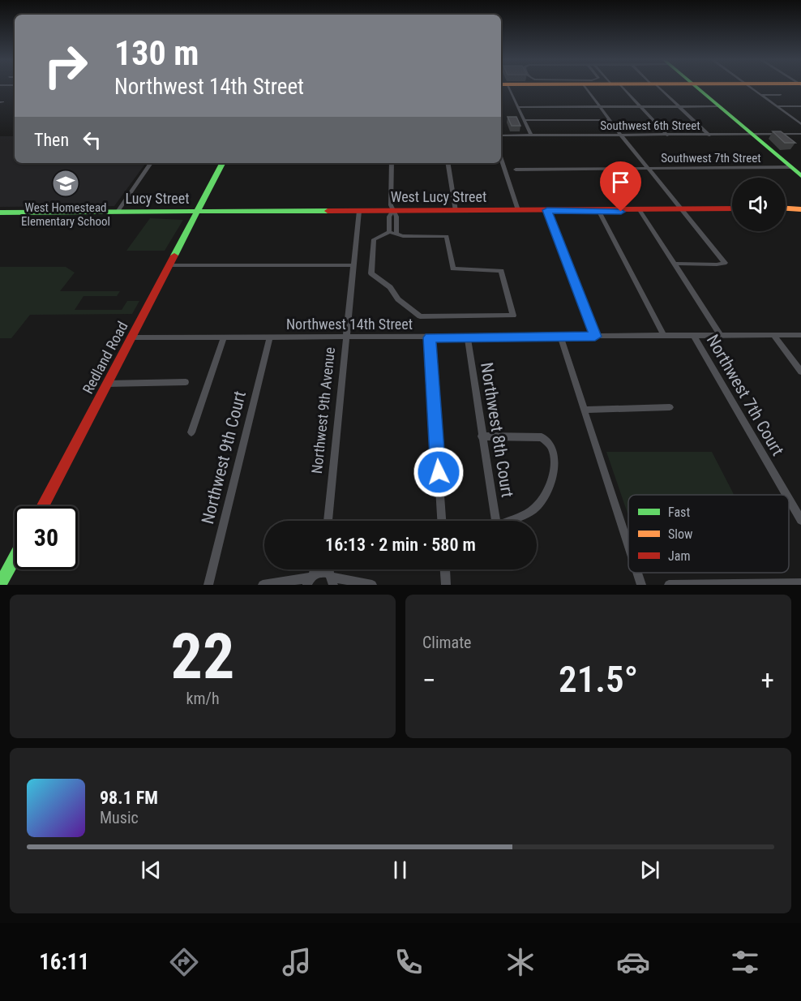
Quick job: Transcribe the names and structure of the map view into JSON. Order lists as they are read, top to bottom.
{
  "streets": {
    "street": [
      "Southwest 6th Street",
      "Southwest 7th Street",
      "West Lucy Street",
      "Lucy Street",
      "Northwest 14th Street",
      "Redland Road",
      "Northwest 7th Court",
      "Northwest 9th Avenue",
      "Northwest 8th Court",
      "Northwest 9th Court"
    ]
  },
  "crossings": [
    ["West Lucy Street", "Lucy Street"],
    ["West Lucy Street", "Redland Road"],
    ["West Lucy Street", "Northwest 7th Court"],
    ["West Lucy Street", "Northwest 9th Avenue"],
    ["Lucy Street", "Redland Road"],
    ["Northwest 14th Street", "Redland Road"],
    ["Northwest 14th Street", "Northwest 7th Court"],
    ["Northwest 14th Street", "Northwest 9th Avenue"],
    ["Northwest 14th Street", "Northwest 8th Court"],
    ["Northwest 14th Street", "Northwest 9th Court"]
  ],
  "places": {
    "school or university": ["West Homestead Elementary School"]
  },
  "legend": ["Fast", "Slow", "Jam"],
  "page": {
    "turn": ["130 m", "Northwest 14th Street"],
    "then": "Then",
    "limit": "30",
    "trip": "16:13 · 2 min · 580 m",
    "tile": [
      ["22", "km/h"],
      "Climate"
    ],
    "heat": ["−", "21.5°", "+"],
    "song": ["98.1 FM", "Music"],
    "tabs": "16:11"
  }
}
